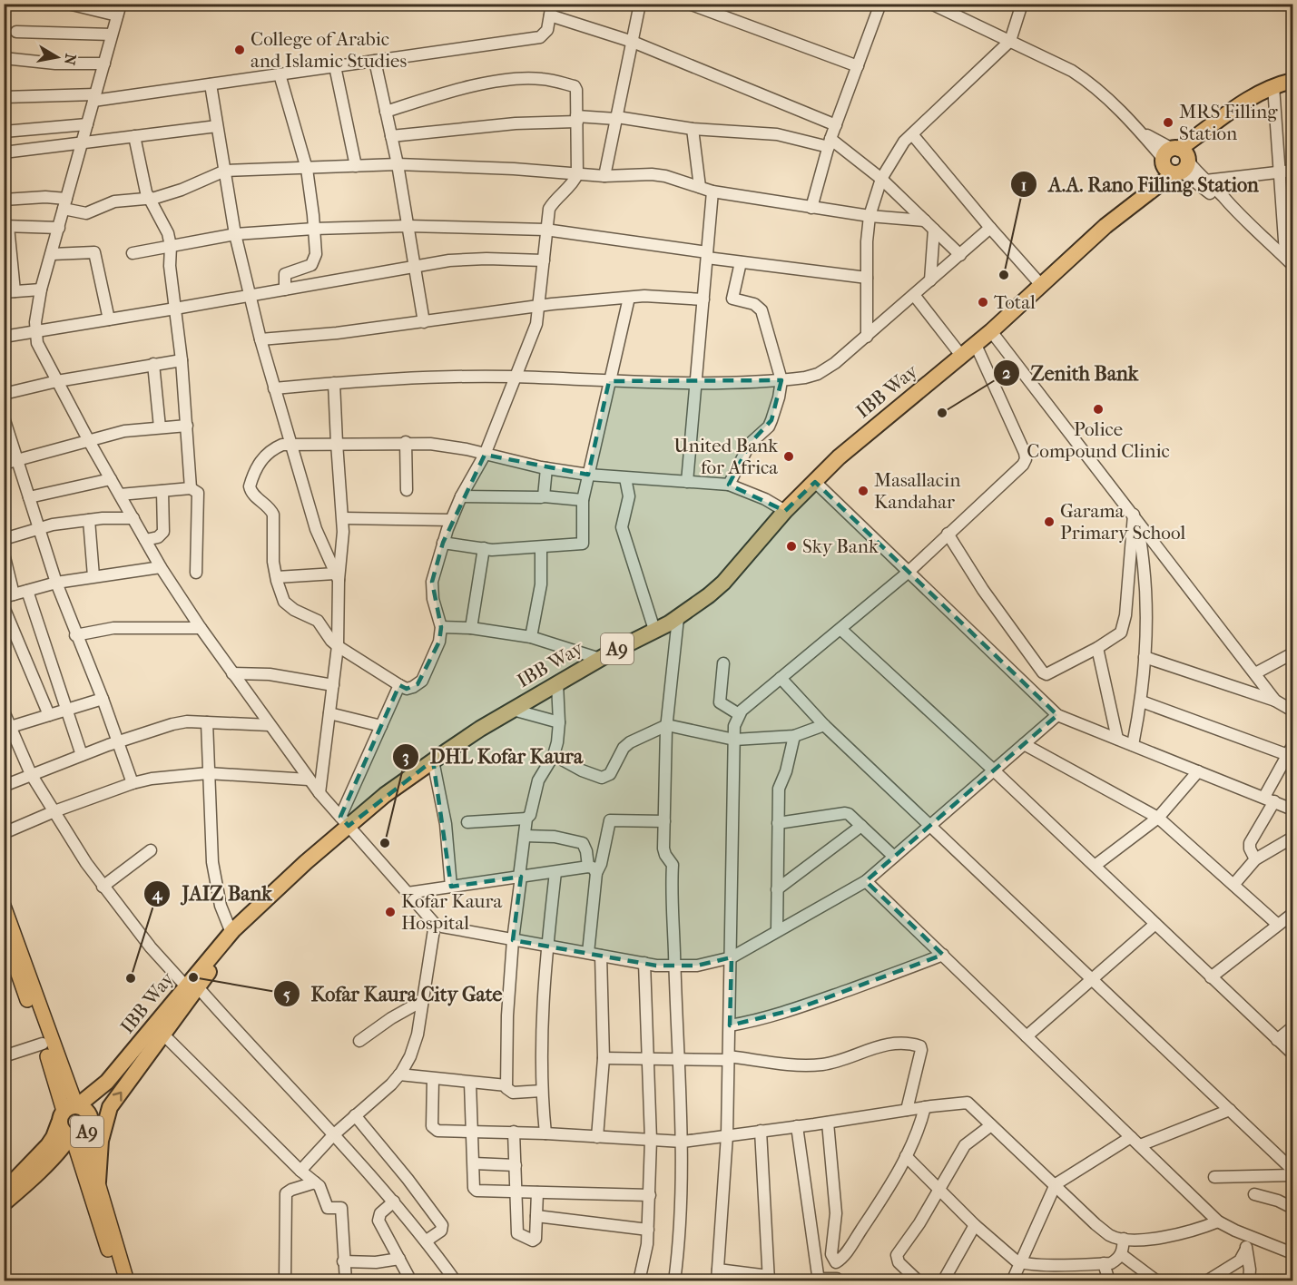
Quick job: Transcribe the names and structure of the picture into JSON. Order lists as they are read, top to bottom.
{
  "streets": {
    "highway": ["IBB Way", "A9"]
  },
  "crossings": [
    ["IBB Way", "A9"]
  ],
  "places": [
    "College of Arabic and Islamic Studies",
    "MRS Filling Station",
    "A.A. Rano Filling Station",
    "Total",
    "Police Compound Clinic",
    "Zenith Bank",
    "United Bank for Africa",
    "Masallacin Kandahar",
    "Garama Primary School",
    "Sky Bank",
    "DHL Kofar Kaura",
    "Kofar Kaura Hospital",
    "Kofar Kaura City Gate",
    "JAIZ Bank"
  ],
  "north": "right"
}
